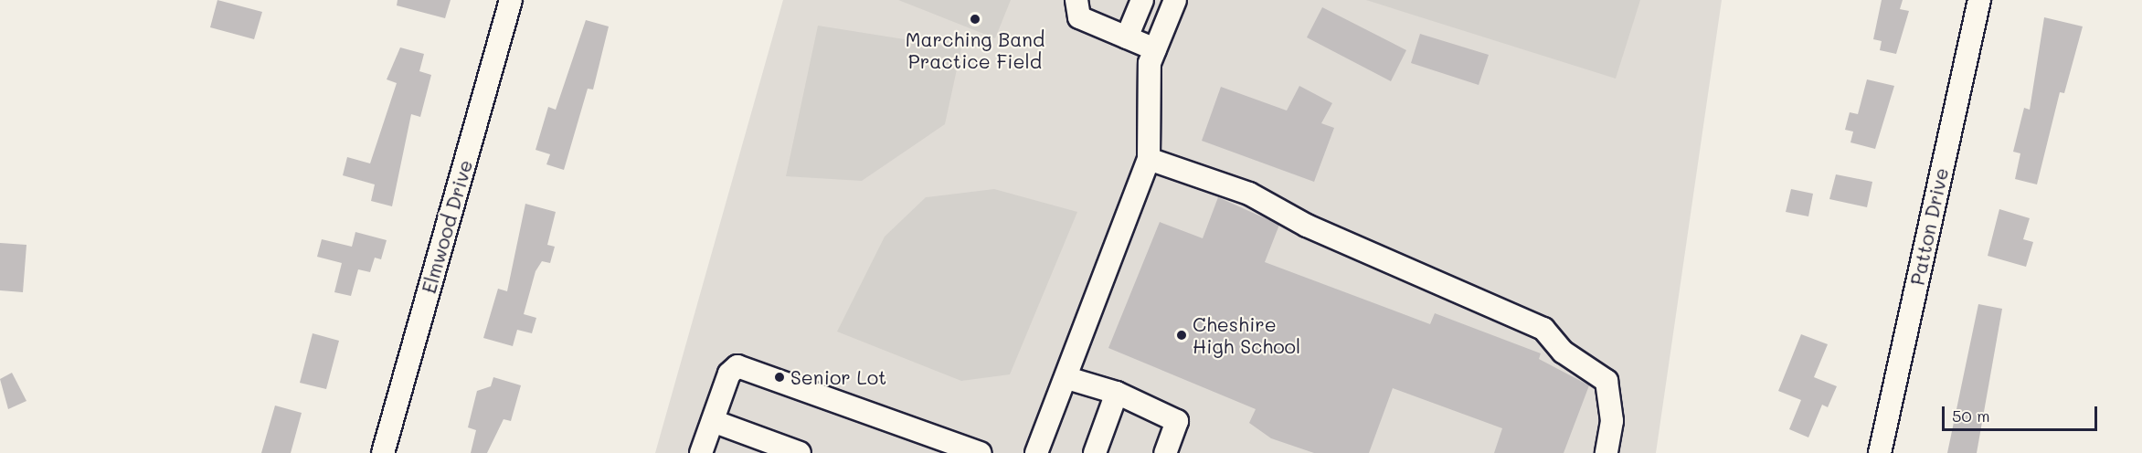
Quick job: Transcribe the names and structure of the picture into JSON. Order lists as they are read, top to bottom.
{
  "streets": {
    "street": ["Elmwood Drive", "Patton Drive"]
  },
  "places": ["Marching Band Practice Field", "Cheshire High School", "Senior Lot"],
  "scale_bar": "50 m"
}
